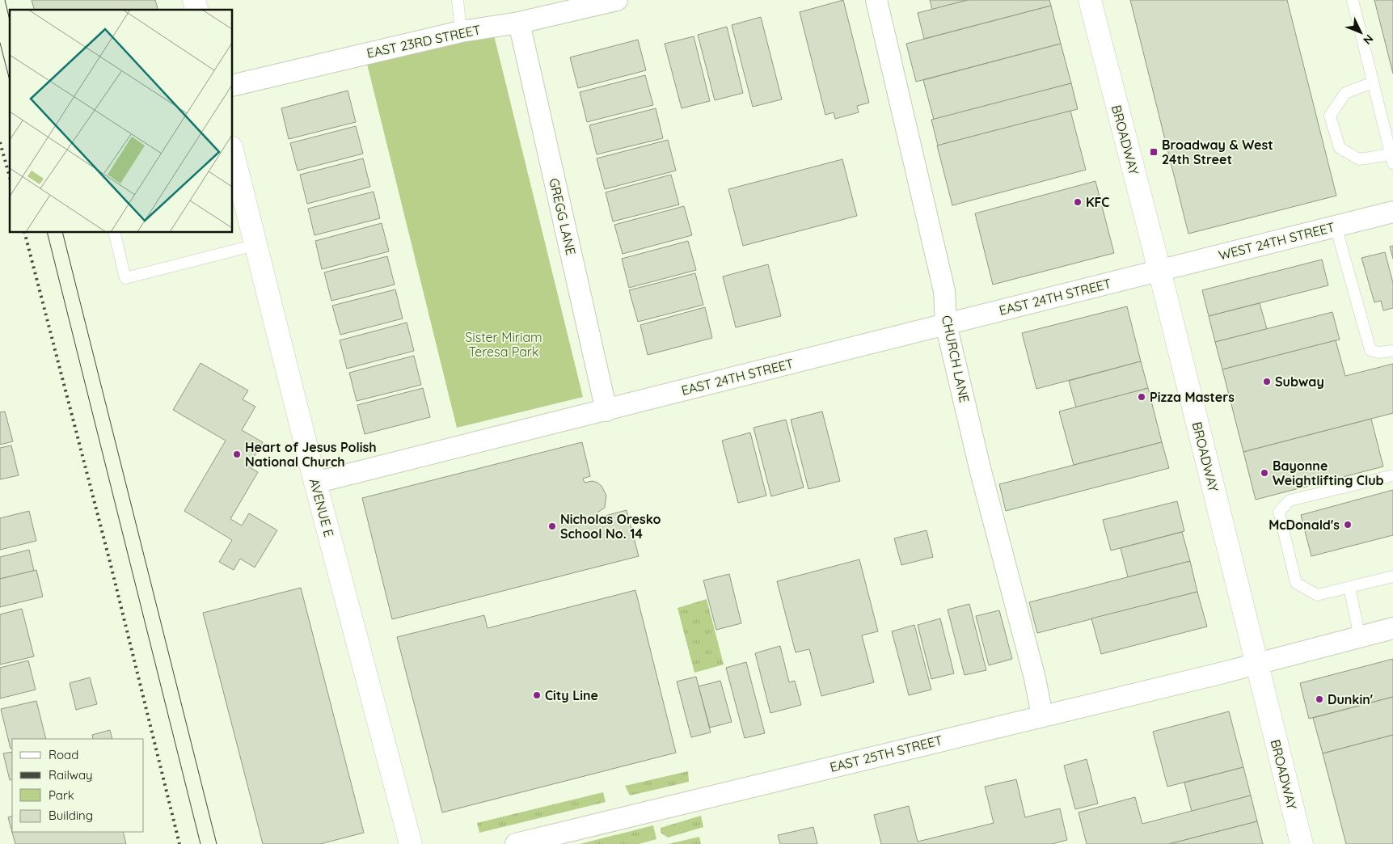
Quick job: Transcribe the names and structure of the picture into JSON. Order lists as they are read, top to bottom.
{
  "streets": {
    "street": [
      "EAST 23RD STREET",
      "BROADWAY",
      "GREGG LANE",
      "WEST 24TH STREET",
      "EAST 24TH STREET",
      "CHURCH LANE",
      "AVENUE E",
      "EAST 25TH STREET"
    ]
  },
  "crossings": [
    ["EAST 23RD STREET", "GREGG LANE"],
    ["BROADWAY", "WEST 24TH STREET"],
    ["BROADWAY", "EAST 24TH STREET"],
    ["BROADWAY", "EAST 25TH STREET"],
    ["GREGG LANE", "EAST 24TH STREET"],
    ["WEST 24TH STREET", "EAST 24TH STREET"],
    ["EAST 24TH STREET", "CHURCH LANE"],
    ["EAST 24TH STREET", "AVENUE E"],
    ["CHURCH LANE", "EAST 25TH STREET"]
  ],
  "parks": ["Sister Miriam Teresa Park"],
  "places": {
    "transit": ["Broadway & West 24th Street"],
    "other": [
      "KFC",
      "Subway",
      "Pizza Masters",
      "Heart of Jesus Polish National Church",
      "Bayonne Weightlifting Club",
      "McDonald's",
      "Nicholas Oresko School No. 14",
      "City Line",
      "Dunkin'"
    ]
  },
  "legend": [
    "Road",
    "Railway",
    "Park",
    "Building"
  ],
  "north": "bottom right"
}
